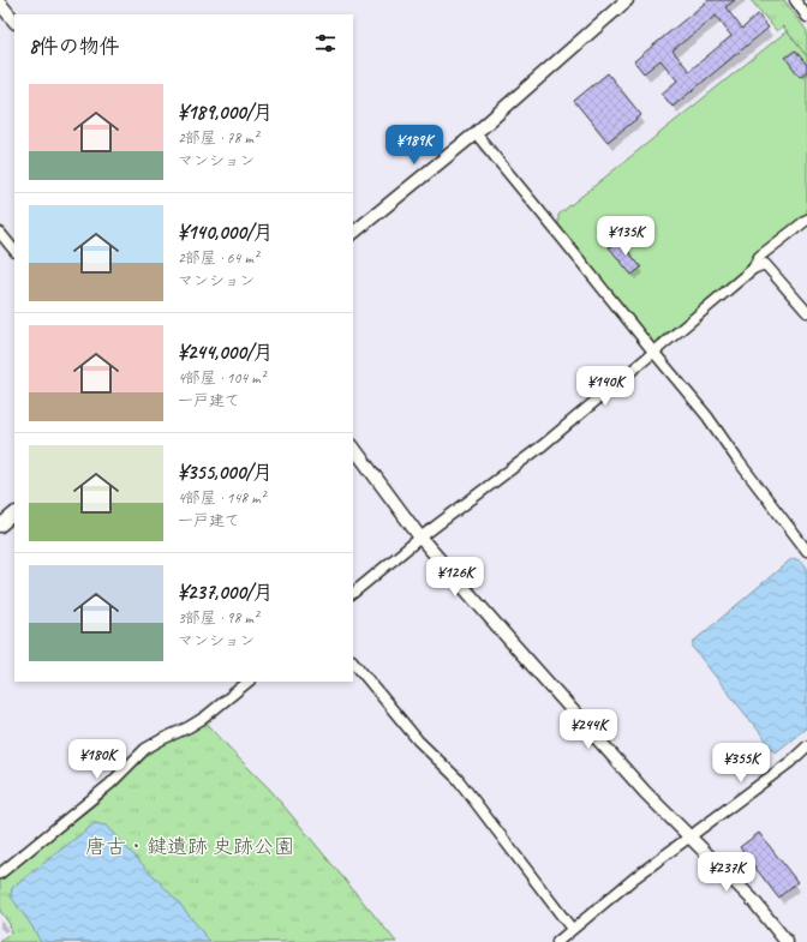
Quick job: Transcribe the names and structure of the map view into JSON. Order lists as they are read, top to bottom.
{
  "parks": ["唐古・鍵遺跡 史跡公園"],
  "page": {
    "heading": "8件の物件",
    "list": [
      {
        "name": "¥189,000/月",
        "note": "2部屋 · 78 m² · マンション"
      },
      {
        "name": "¥140,000/月",
        "note": "2部屋 · 64 m² · マンション"
      },
      {
        "name": "¥244,000/月",
        "note": "4部屋 · 104 m² · 一戸建て"
      },
      {
        "name": "¥355,000/月",
        "note": "4部屋 · 148 m² · 一戸建て"
      },
      {
        "name": "¥237,000/月",
        "note": "3部屋 · 98 m² · マンション"
      }
    ],
    "price": [
      "¥189K",
      "¥135K",
      "¥140K",
      "¥126K",
      "¥244K",
      "¥180K",
      "¥355K",
      "¥237K"
    ]
  }
}
